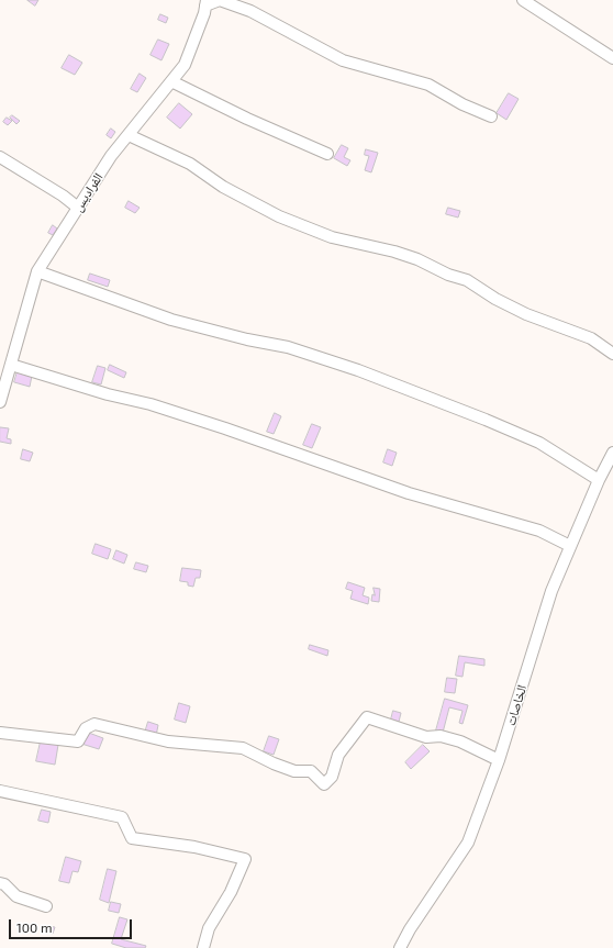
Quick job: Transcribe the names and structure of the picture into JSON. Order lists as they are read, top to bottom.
{
  "streets": {
    "street": ["الفراديس", "الخاصات"]
  },
  "scale_bar": "100 m"
}
